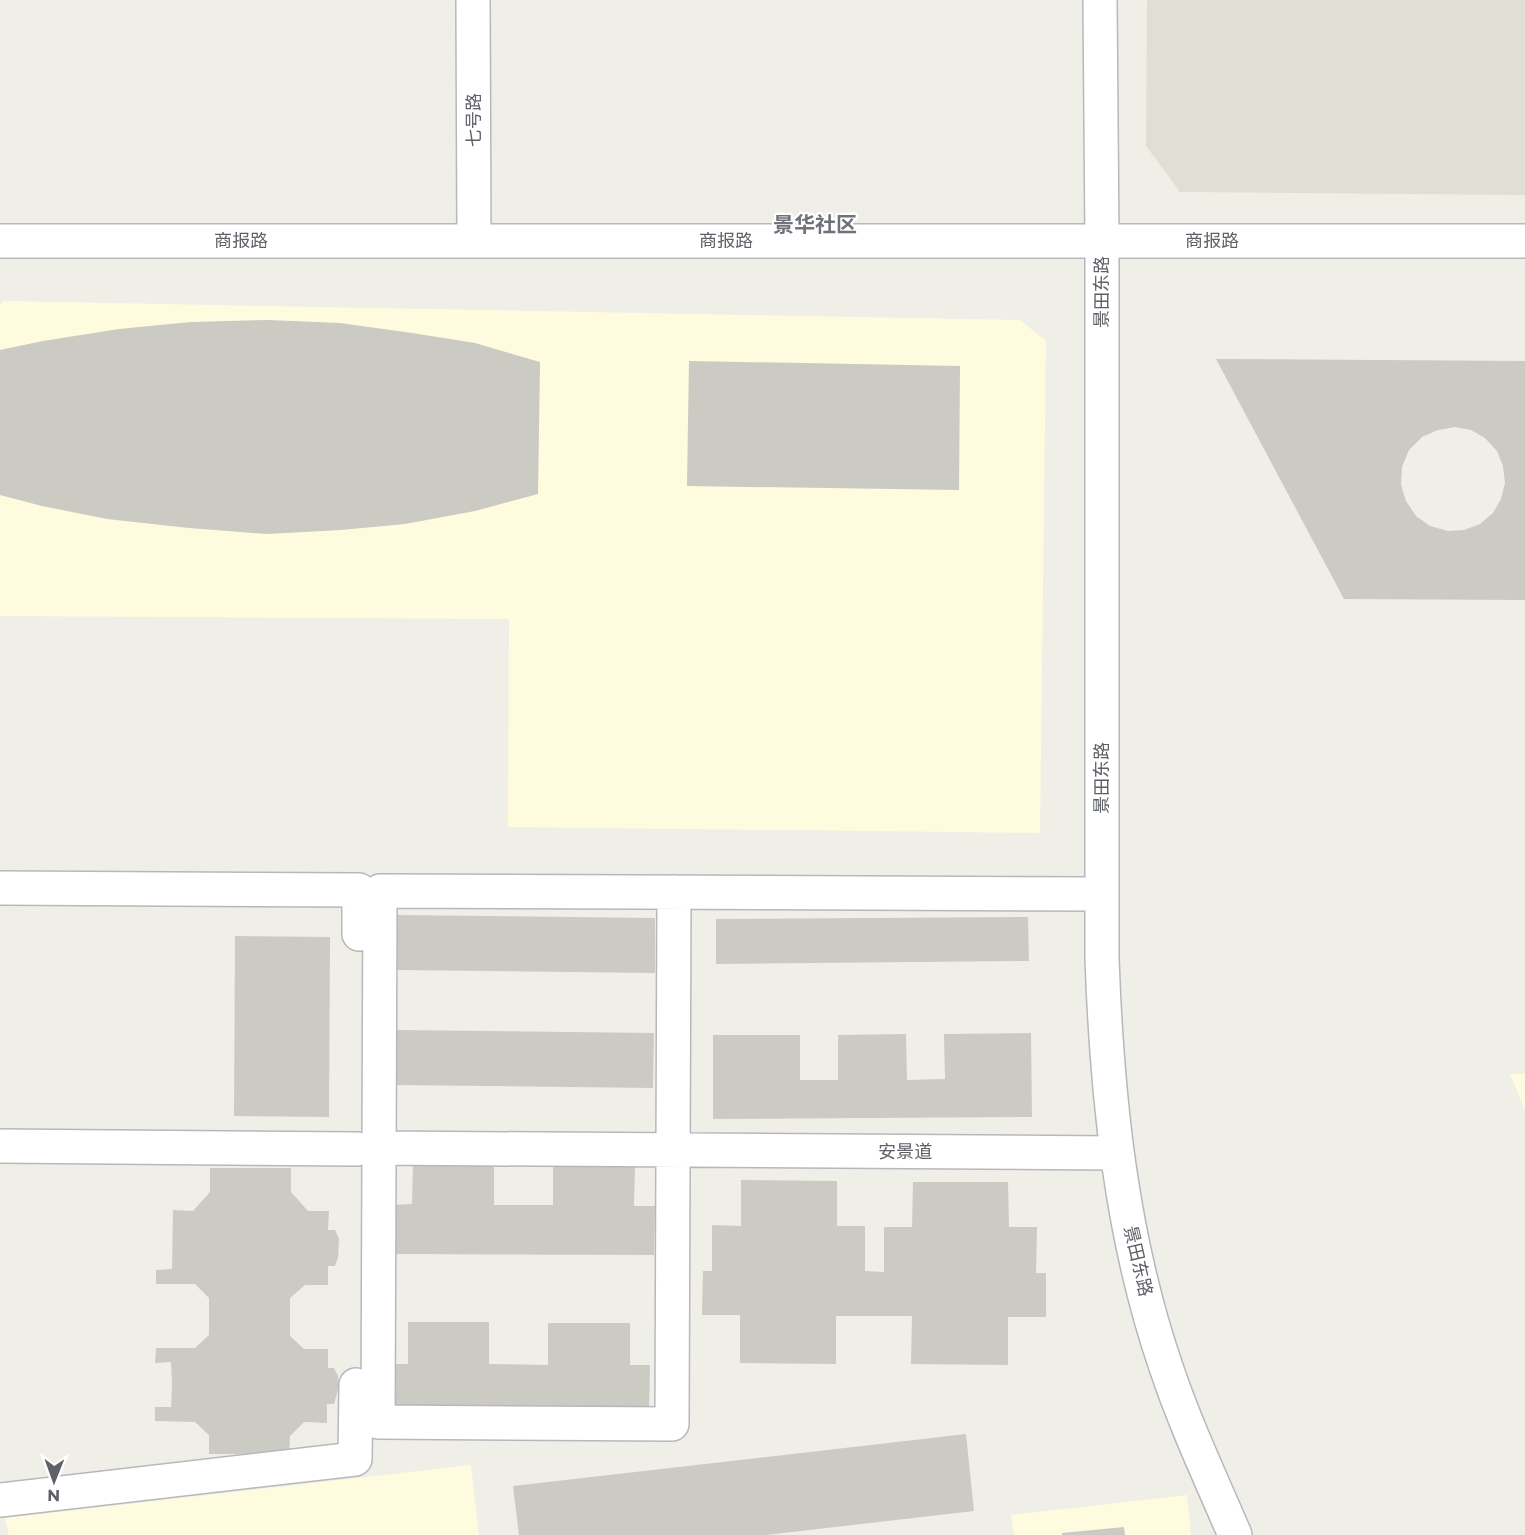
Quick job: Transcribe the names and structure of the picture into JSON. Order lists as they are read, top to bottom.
{
  "streets": {
    "street": [
      "七号路",
      "商报路",
      "景田东路",
      "安景道"
    ]
  },
  "crossings": [
    ["七号路", "商报路"],
    ["商报路", "景田东路"],
    ["景田东路", "安景道"]
  ],
  "districts": ["景华社区"],
  "north": "bottom"
}
